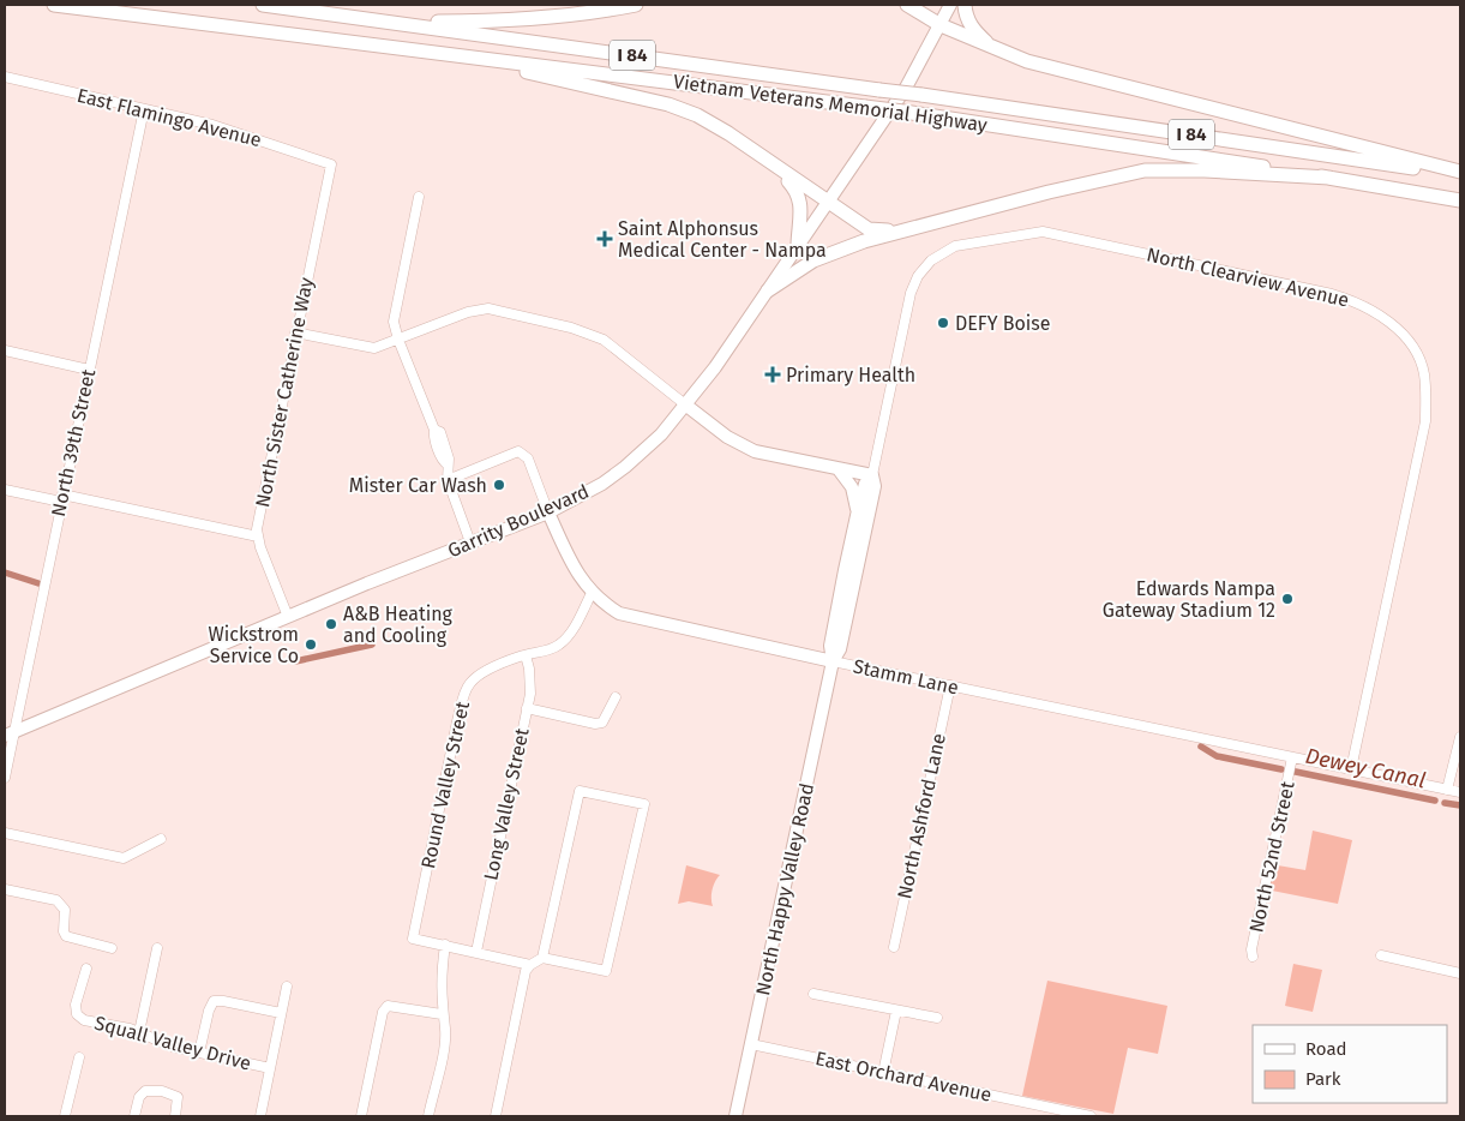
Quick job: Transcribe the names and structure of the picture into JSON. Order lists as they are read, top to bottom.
{
  "streets": {
    "highway": ["I 84", "Vietnam Veterans Memorial Highway"],
    "main road": ["Garrity Boulevard", "Stamm Lane", "North Happy Valley Road"],
    "street": [
      "East Flamingo Avenue",
      "North Clearview Avenue",
      "North Sister Catherine Way",
      "North 39th Street",
      "Round Valley Street",
      "Long Valley Street",
      "North Ashford Lane",
      "North 52nd Street",
      "Squall Valley Drive",
      "East Orchard Avenue"
    ]
  },
  "crossings": [
    ["East Flamingo Avenue", "North Sister Catherine Way"],
    ["East Flamingo Avenue", "North 39th Street"],
    ["North Clearview Avenue", "Stamm Lane"],
    ["North Clearview Avenue", "North Happy Valley Road"],
    ["North Sister Catherine Way", "Garrity Boulevard"],
    ["North 39th Street", "Garrity Boulevard"],
    ["Garrity Boulevard", "Stamm Lane"],
    ["Stamm Lane", "Round Valley Street"],
    ["Stamm Lane", "North Ashford Lane"],
    ["Stamm Lane", "North 52nd Street"],
    ["Stamm Lane", "North Happy Valley Road"],
    ["Round Valley Street", "Long Valley Street"],
    ["North Happy Valley Road", "East Orchard Avenue"]
  ],
  "water": ["Dewey Canal"],
  "places": {
    "health": ["Saint Alphonsus Medical Center - Nampa", "Primary Health"],
    "other": [
      "DEFY Boise",
      "Mister Car Wash",
      "Edwards Nampa Gateway Stadium 12",
      "A&B Heating and Cooling",
      "Wickstrom Service Co"
    ]
  },
  "legend": ["Road", "Park"]
}
